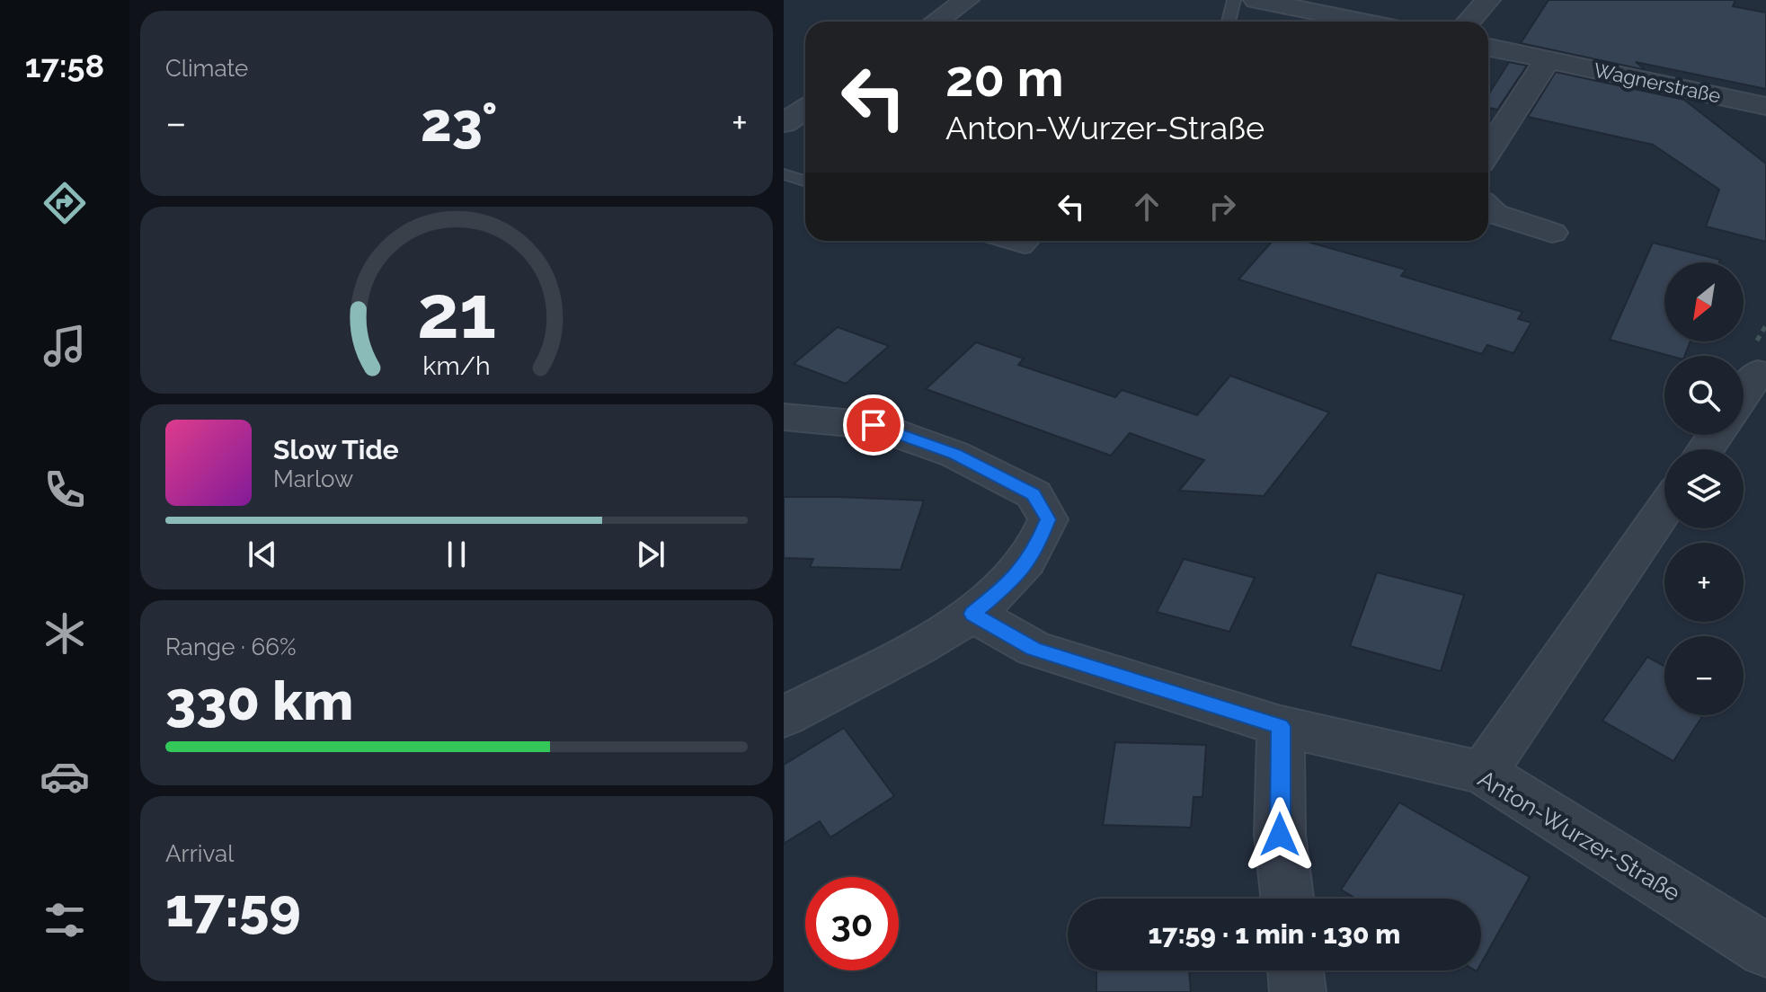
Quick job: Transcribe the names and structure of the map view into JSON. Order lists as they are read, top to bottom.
{
  "streets": {
    "street": ["Wagnerstraße", "Anton-Wurzer-Straße"]
  },
  "north": "bottom left",
  "page": {
    "tabs": "17:58",
    "tile": [
      "Climate",
      ["Range · 66%", "330 km"],
      ["Arrival", "17:59"]
    ],
    "turn": ["20 m", "Anton-Wurzer-Straße"],
    "heat": ["−", "23°", "+"],
    "map_buttons": ["+", "−"],
    "song": ["Slow Tide", "Marlow"],
    "limit": "30",
    "trip": "17:59 · 1 min · 130 m",
    "gauge": ["21", "km/h"]
  }
}
